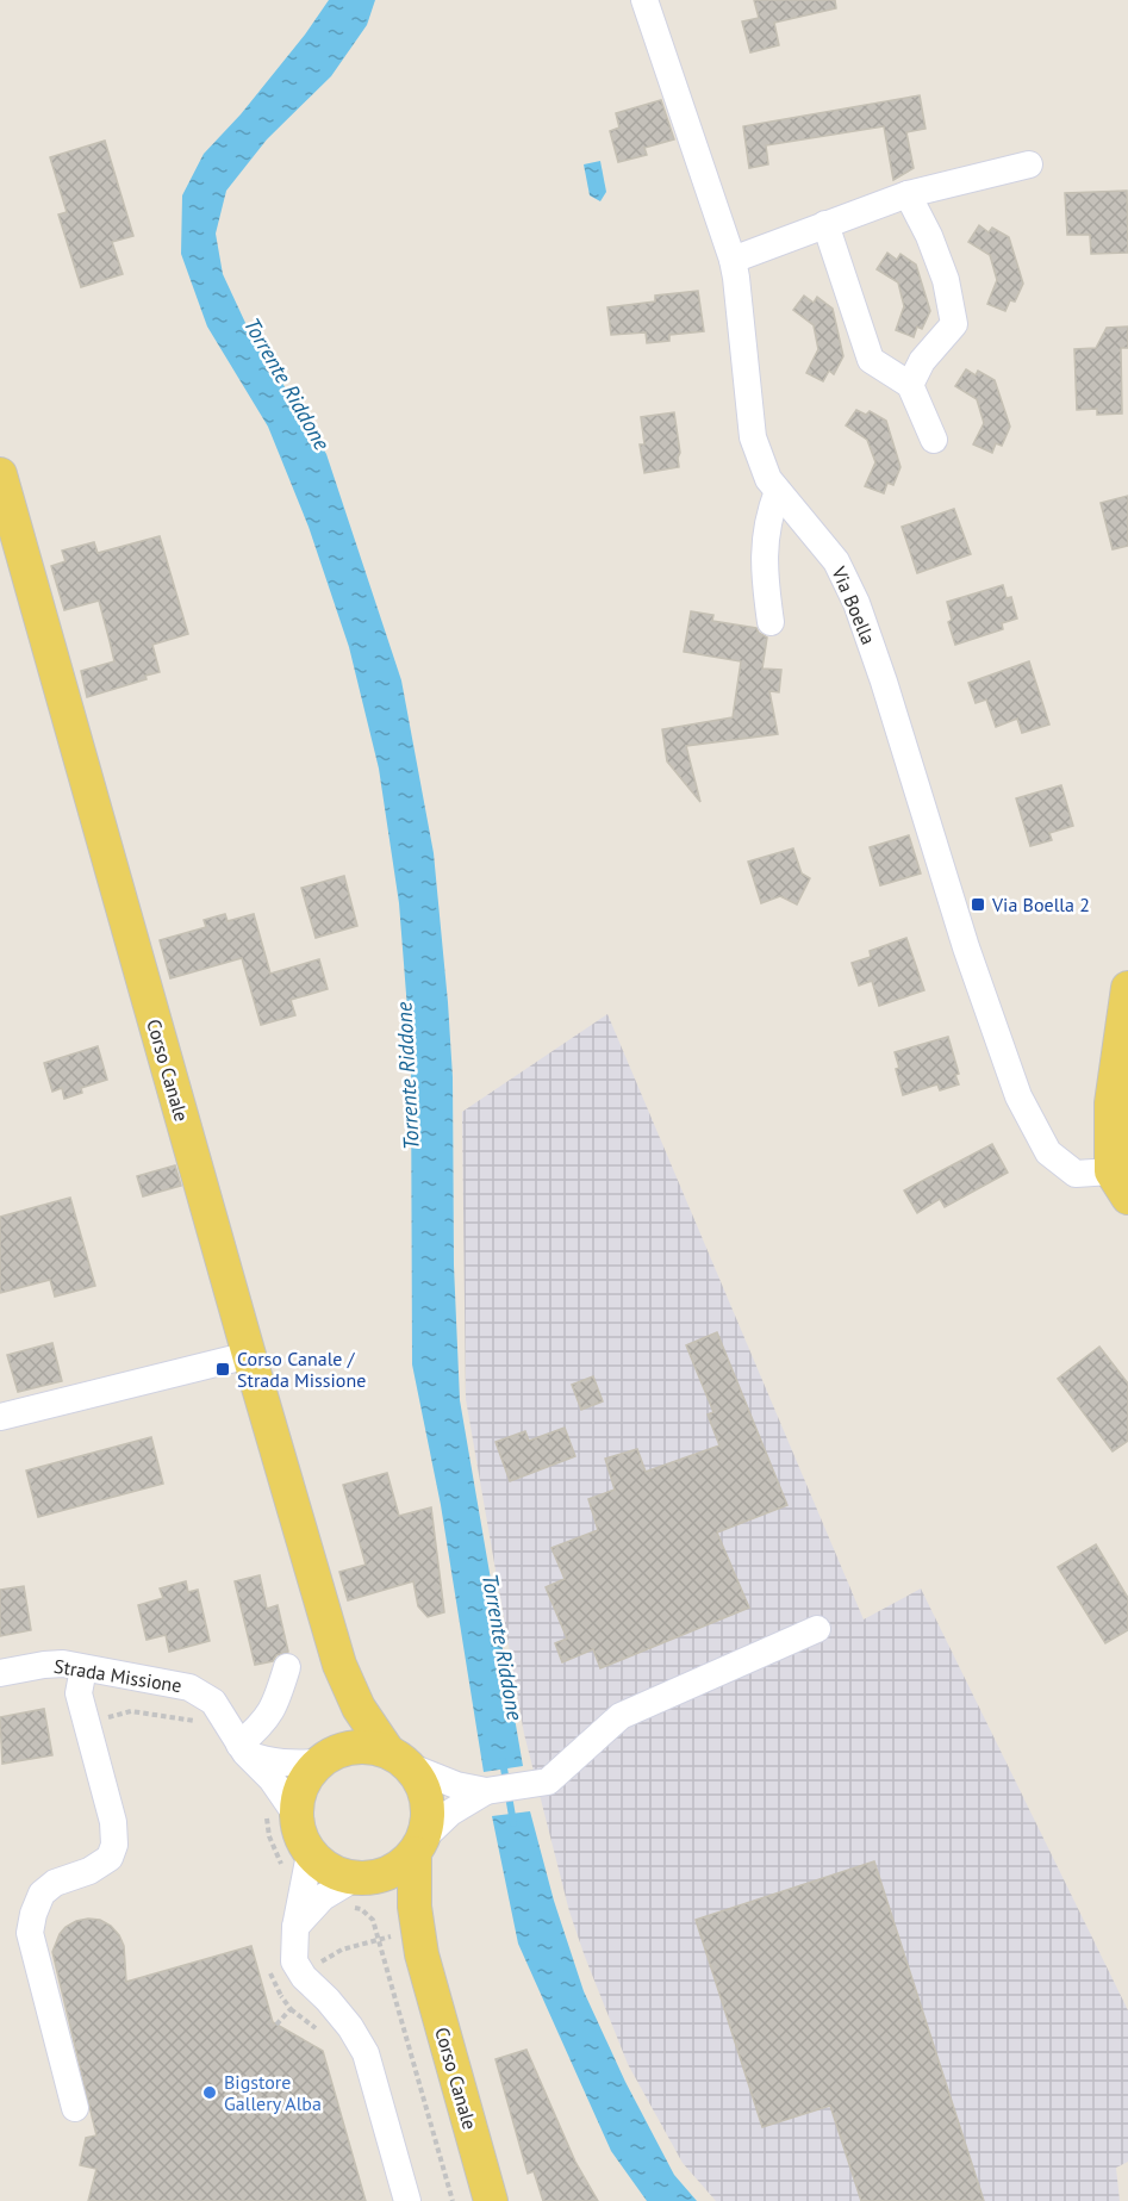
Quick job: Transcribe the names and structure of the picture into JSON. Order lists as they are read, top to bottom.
{
  "streets": {
    "main road": ["Corso Canale"],
    "street": ["Via Boella", "Strada Missione"]
  },
  "crossings": [
    ["Corso Canale", "Strada Missione"]
  ],
  "water": ["Torrente Riddone"],
  "places": {
    "transit": ["Via Boella 2", "Corso Canale / Strada Missione"],
    "other": ["Bigstore Gallery Alba"]
  }
}
